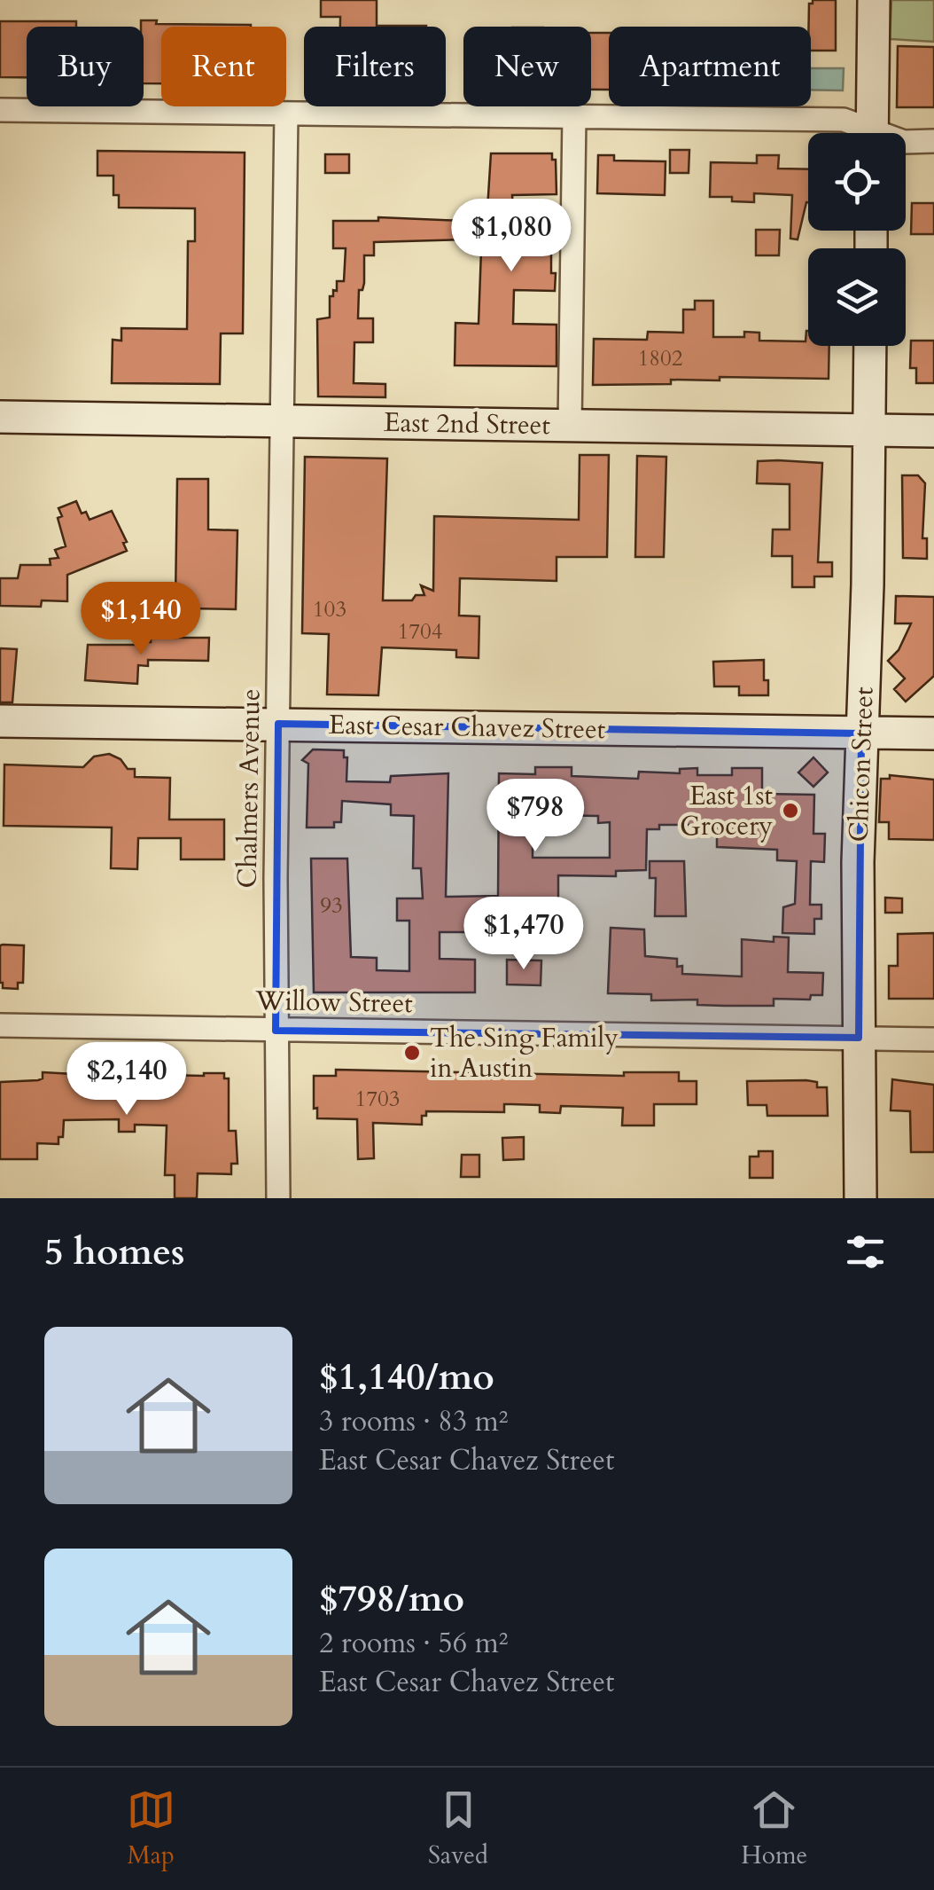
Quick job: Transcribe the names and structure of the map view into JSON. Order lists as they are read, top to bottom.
{
  "streets": {
    "street": [
      "East 2nd Street",
      "East Cesar Chavez Street",
      "Chicon Street",
      "Chalmers Avenue",
      "Willow Street"
    ]
  },
  "crossings": [
    ["East 2nd Street", "Chicon Street"],
    ["East 2nd Street", "Chalmers Avenue"],
    ["East Cesar Chavez Street", "Chicon Street"],
    ["East Cesar Chavez Street", "Chalmers Avenue"],
    ["Chicon Street", "Willow Street"],
    ["Chalmers Avenue", "Willow Street"]
  ],
  "places": ["East 1st Grocery", "The Sing Family in Austin"],
  "house_numbers": [
    "1802",
    "103",
    "1704",
    "93",
    "1703"
  ],
  "page": {
    "chip": [
      "Buy",
      "Rent",
      "Filters",
      "New",
      "Apartment"
    ],
    "price": [
      "$1,080",
      "$1,140",
      "$798",
      "$1,470",
      "$2,140"
    ],
    "heading": "5 homes",
    "list": [
      {
        "name": "$1,140/mo",
        "note": "3 rooms · 83 m² · East Cesar Chavez Street"
      },
      {
        "name": "$798/mo",
        "note": "2 rooms · 56 m² · East Cesar Chavez Street"
      }
    ],
    "tabs": ["Map", "Saved", "Home"]
  }
}
